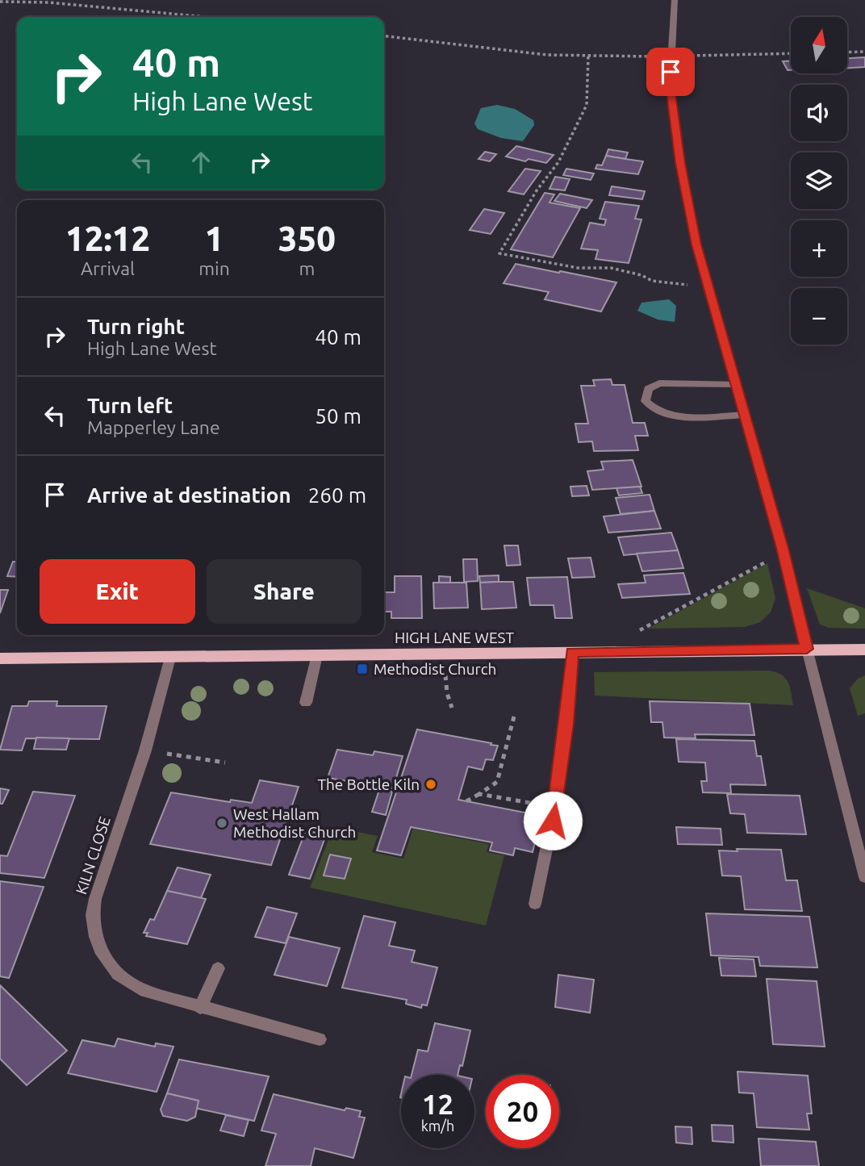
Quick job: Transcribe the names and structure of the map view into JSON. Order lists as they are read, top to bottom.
{
  "streets": {
    "main road": ["HIGH LANE WEST"],
    "street": ["KILN CLOSE"]
  },
  "crossings": [
    ["HIGH LANE WEST", "KILN CLOSE"]
  ],
  "places": {
    "transit": ["Methodist Church"],
    "other": ["The Bottle Kiln", "West Hallam Methodist Church"]
  },
  "north": "top",
  "page": {
    "map_buttons": ["+", "−"],
    "turn": ["40 m", "High Lane West"],
    "eta": [
      "12:12",
      "Arrival",
      "1",
      "min",
      "350",
      "m"
    ],
    "list": [
      {
        "name": "Turn right",
        "note": "High Lane West",
        "value": "40 m"
      },
      {
        "name": "Turn left",
        "note": "Mapperley Lane",
        "value": "50 m"
      },
      {
        "name": "Arrive at destination",
        "value": "260 m"
      }
    ],
    "buttons": ["Exit", "Share"],
    "speed": "12 km/h",
    "limit": "20"
  }
}
